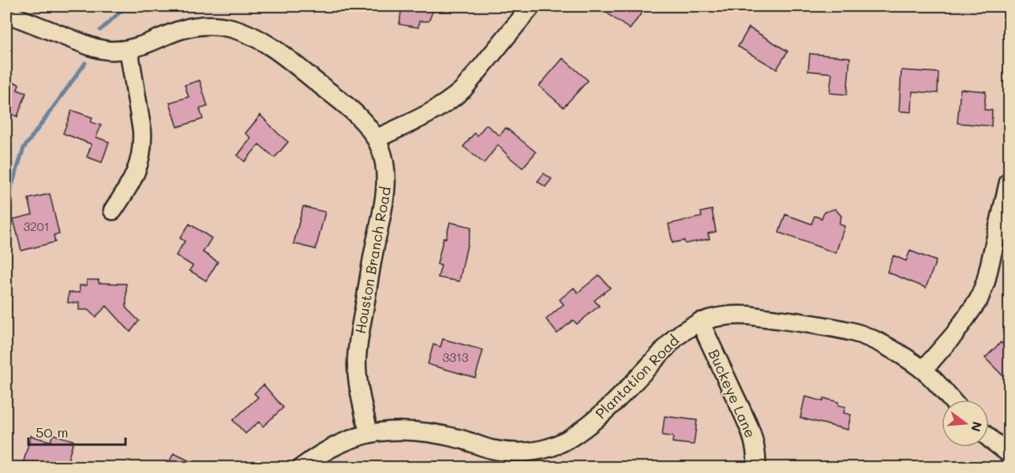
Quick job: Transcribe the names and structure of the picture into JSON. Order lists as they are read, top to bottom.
{
  "streets": {
    "street": ["Houston Branch Road", "Plantation Road", "Buckeye Lane"]
  },
  "crossings": [
    ["Houston Branch Road", "Plantation Road"],
    ["Plantation Road", "Buckeye Lane"]
  ],
  "house_numbers": ["3201", "3313"],
  "scale_bar": "50 m",
  "north": "right"
}
